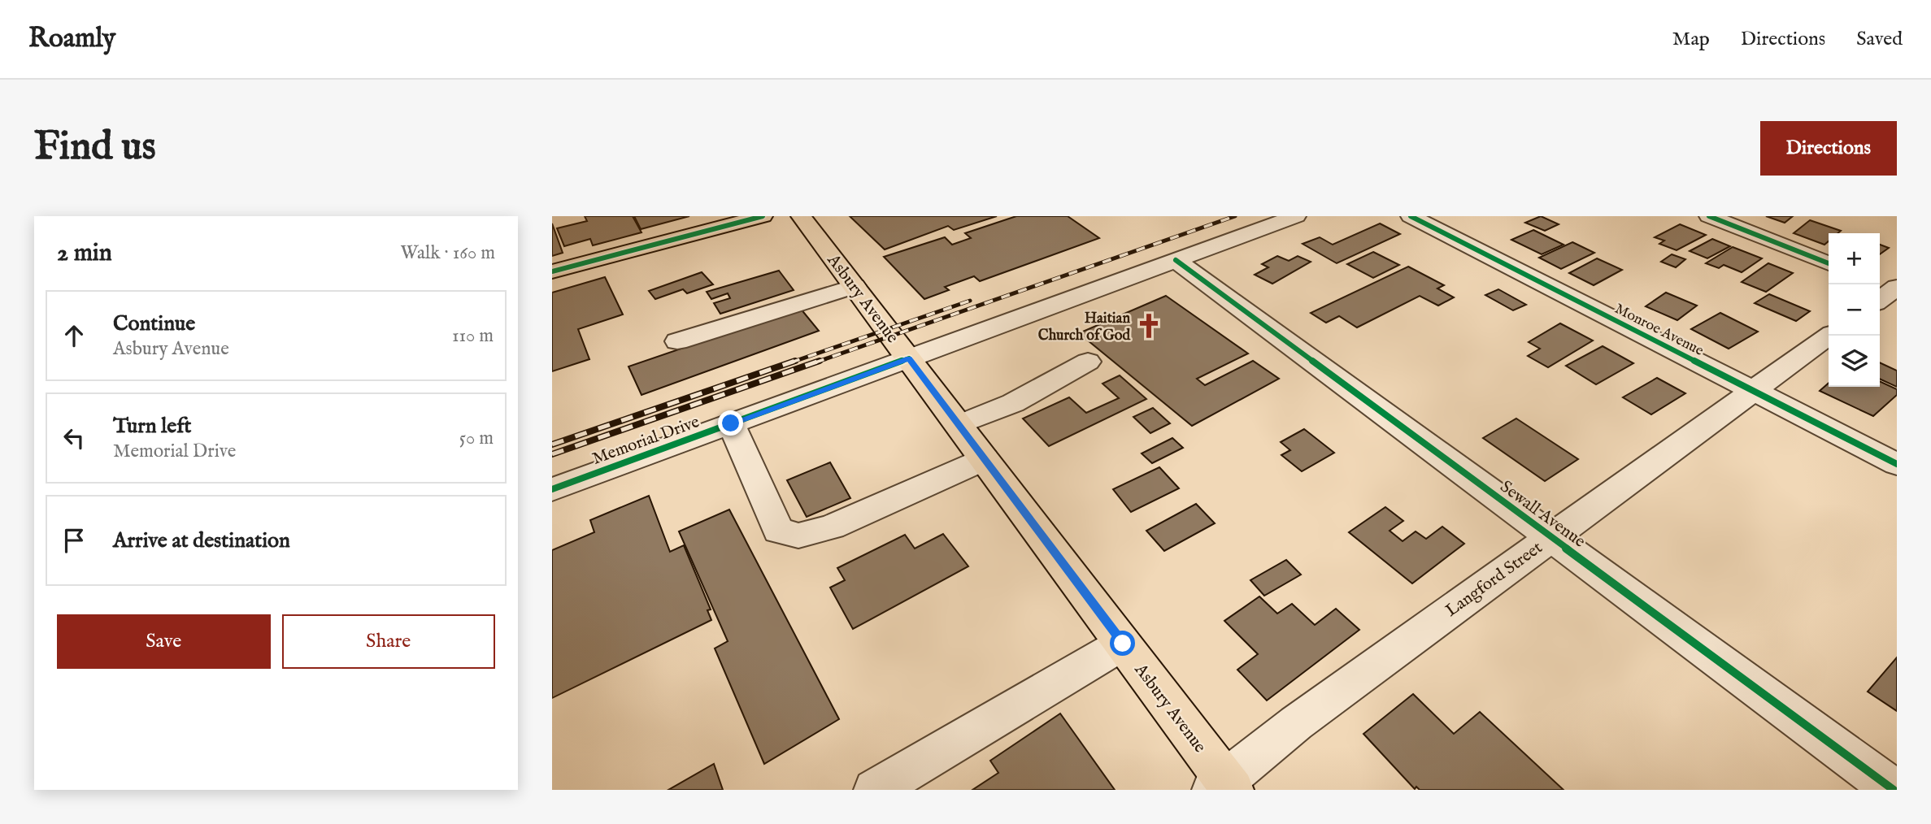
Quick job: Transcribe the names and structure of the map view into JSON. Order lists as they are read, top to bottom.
{
  "streets": {
    "main road": ["Asbury Avenue"],
    "street": [
      "Monroe Avenue",
      "Memorial Drive",
      "Sewall Avenue",
      "Langford Street"
    ]
  },
  "crossings": [
    ["Asbury Avenue", "Memorial Drive"],
    ["Asbury Avenue", "Langford Street"],
    ["Monroe Avenue", "Langford Street"],
    ["Memorial Drive", "Sewall Avenue"],
    ["Sewall Avenue", "Langford Street"]
  ],
  "places": {
    "church": ["Haitian Church of God"]
  },
  "page": {
    "header": "Roamly",
    "nav": ["Map", "Directions", "Saved"],
    "buttons": [
      "Directions",
      ["Save", "Share"]
    ],
    "title": "Find us",
    "heading": ["2 min", "Walk · 160 m"],
    "map_buttons": ["+", "−"],
    "list": [
      ["Continue", "Asbury Avenue", "110 m"],
      ["Turn left", "Memorial Drive", "50 m"],
      "Arrive at destination"
    ]
  }
}
